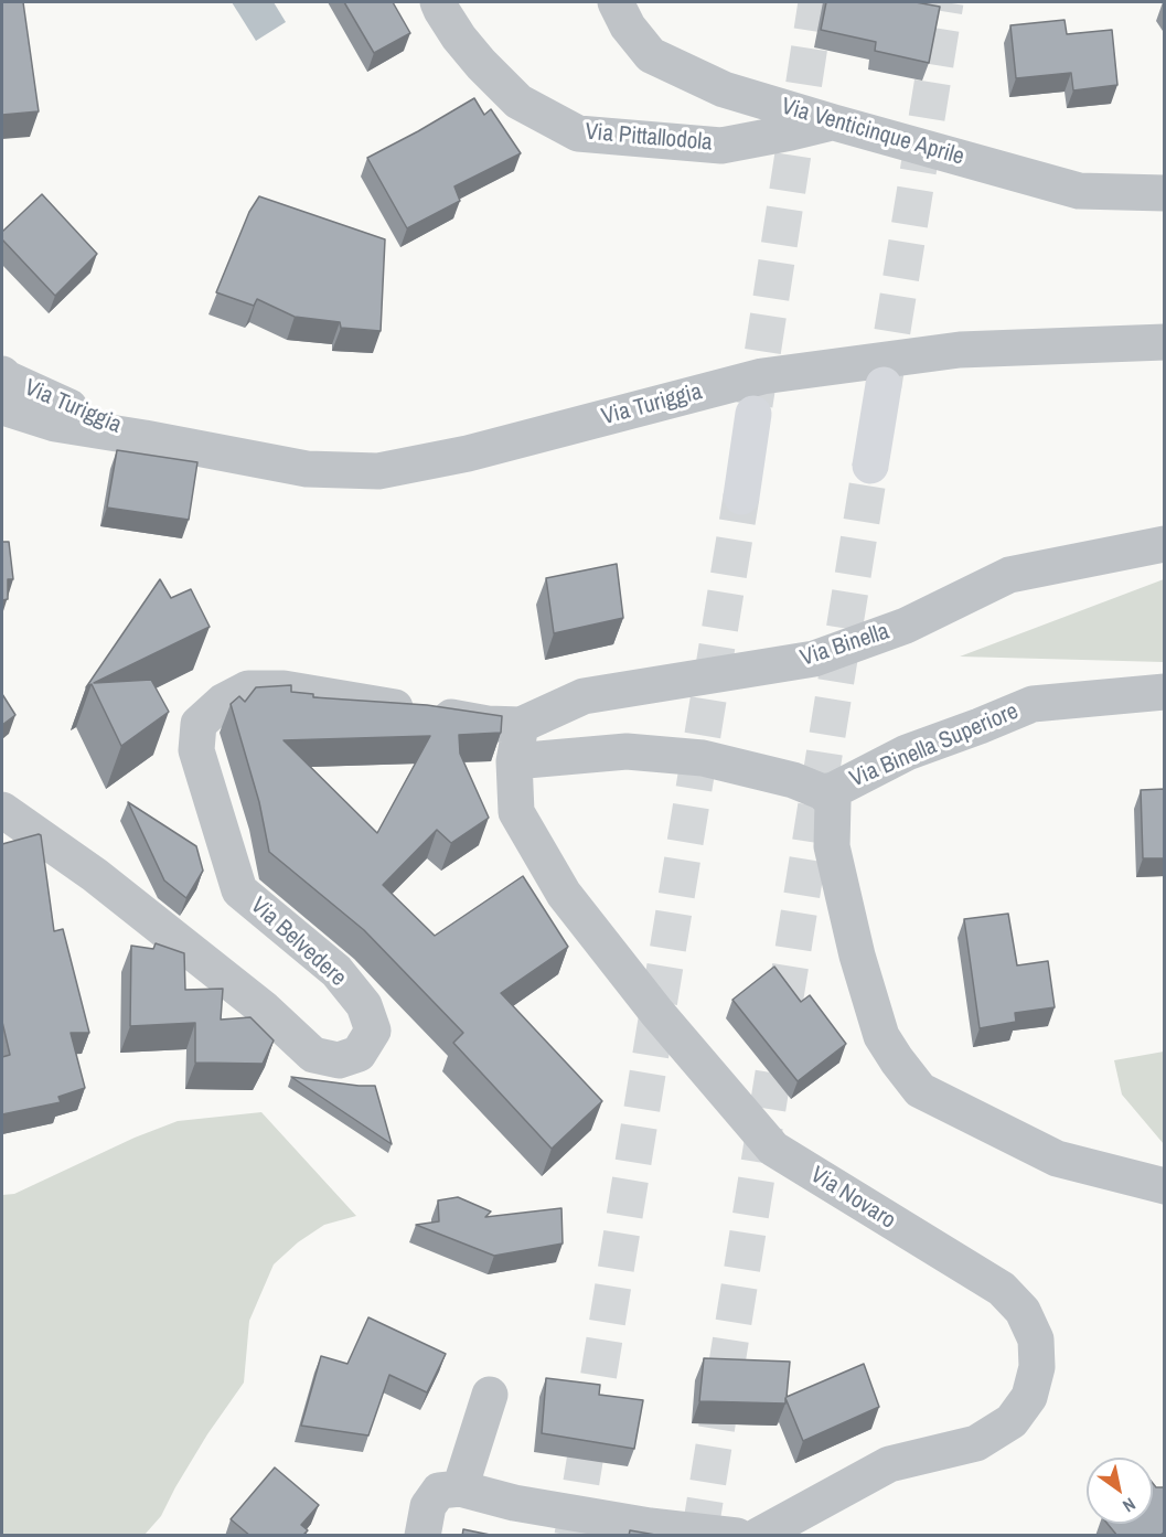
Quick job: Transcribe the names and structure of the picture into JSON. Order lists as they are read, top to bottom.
{
  "streets": {
    "street": [
      "Via Venticinque Aprile",
      "Via Pittallodola",
      "Via Turiggia",
      "Via Binella",
      "Via Binella Superiore",
      "Via Belvedere",
      "Via Novaro"
    ]
  },
  "crossings": [
    ["Via Venticinque Aprile", "Via Pittallodola"],
    ["Via Binella", "Via Belvedere"],
    ["Via Binella", "Via Novaro"],
    ["Via Binella Superiore", "Via Novaro"],
    ["Via Belvedere", "Via Novaro"]
  ],
  "north": "bottom right"
}
